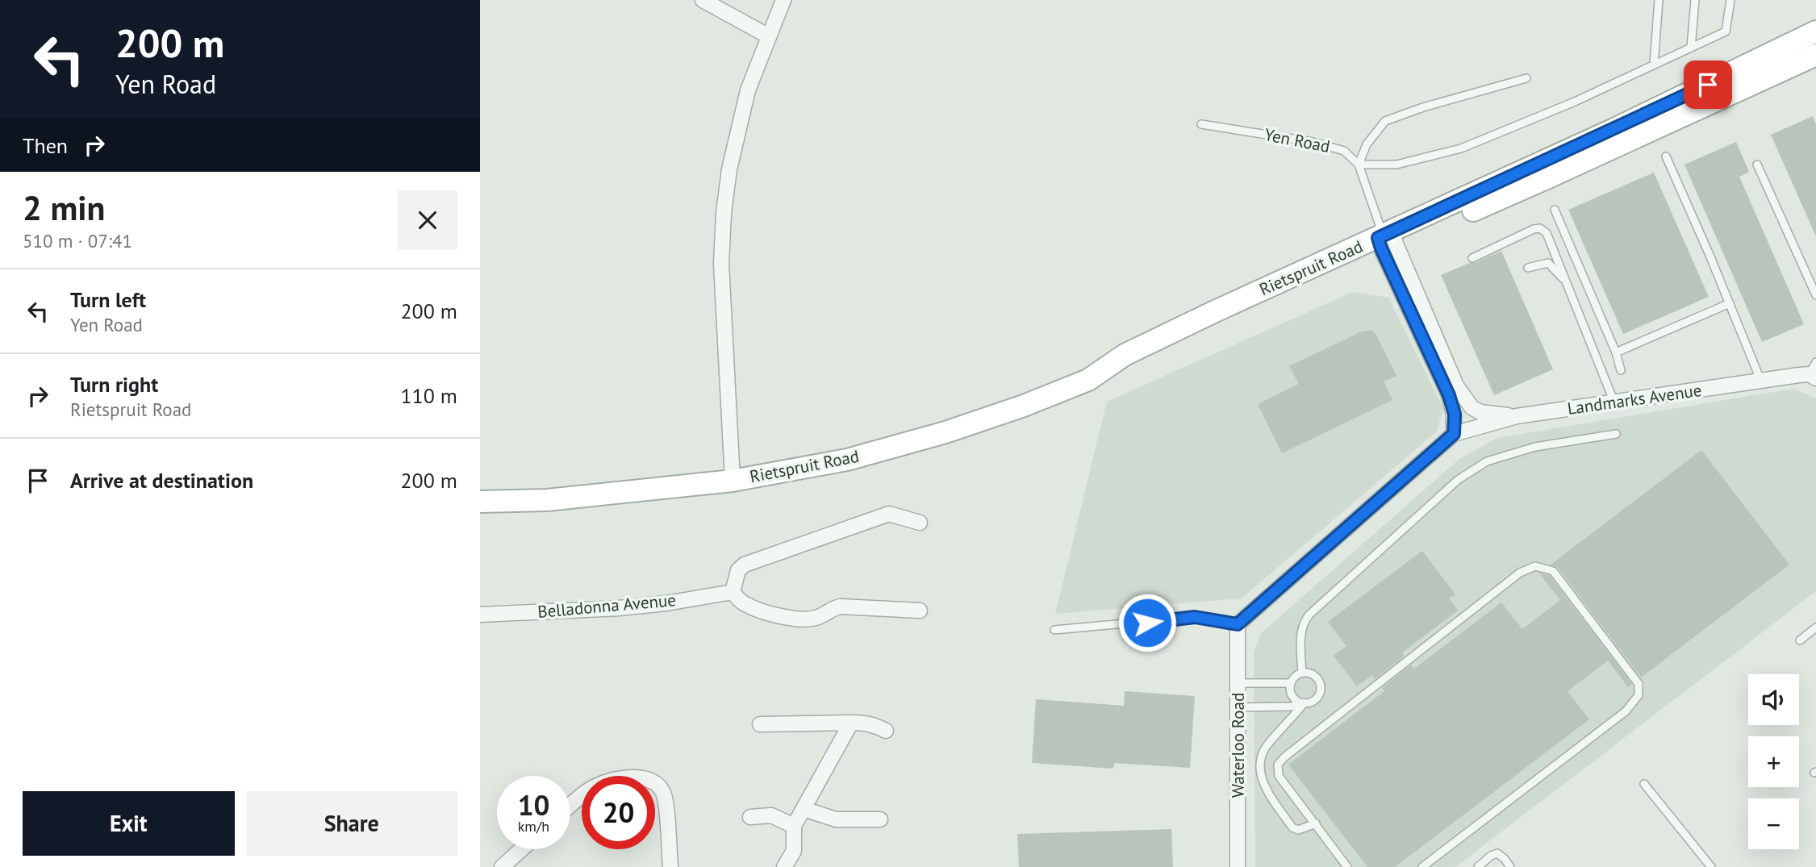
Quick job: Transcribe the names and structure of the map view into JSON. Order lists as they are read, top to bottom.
{
  "streets": {
    "street": [
      "Rietspruit Road",
      "Landmarks Avenue",
      "Belladonna Avenue",
      "Waterloo Road"
    ],
    "lane": ["Yen Road"]
  },
  "page": {
    "turn": ["200 m", "Yen Road"],
    "then": "Then",
    "heading": ["2 min", "510 m · 07:41"],
    "list": [
      {
        "name": "Turn left",
        "note": "Yen Road",
        "value": "200 m"
      },
      {
        "name": "Turn right",
        "note": "Rietspruit Road",
        "value": "110 m"
      },
      {
        "name": "Arrive at destination",
        "value": "200 m"
      }
    ],
    "map_buttons": ["+", "−"],
    "speed": "10 km/h",
    "limit": "20",
    "buttons": ["Exit", "Share"]
  }
}
